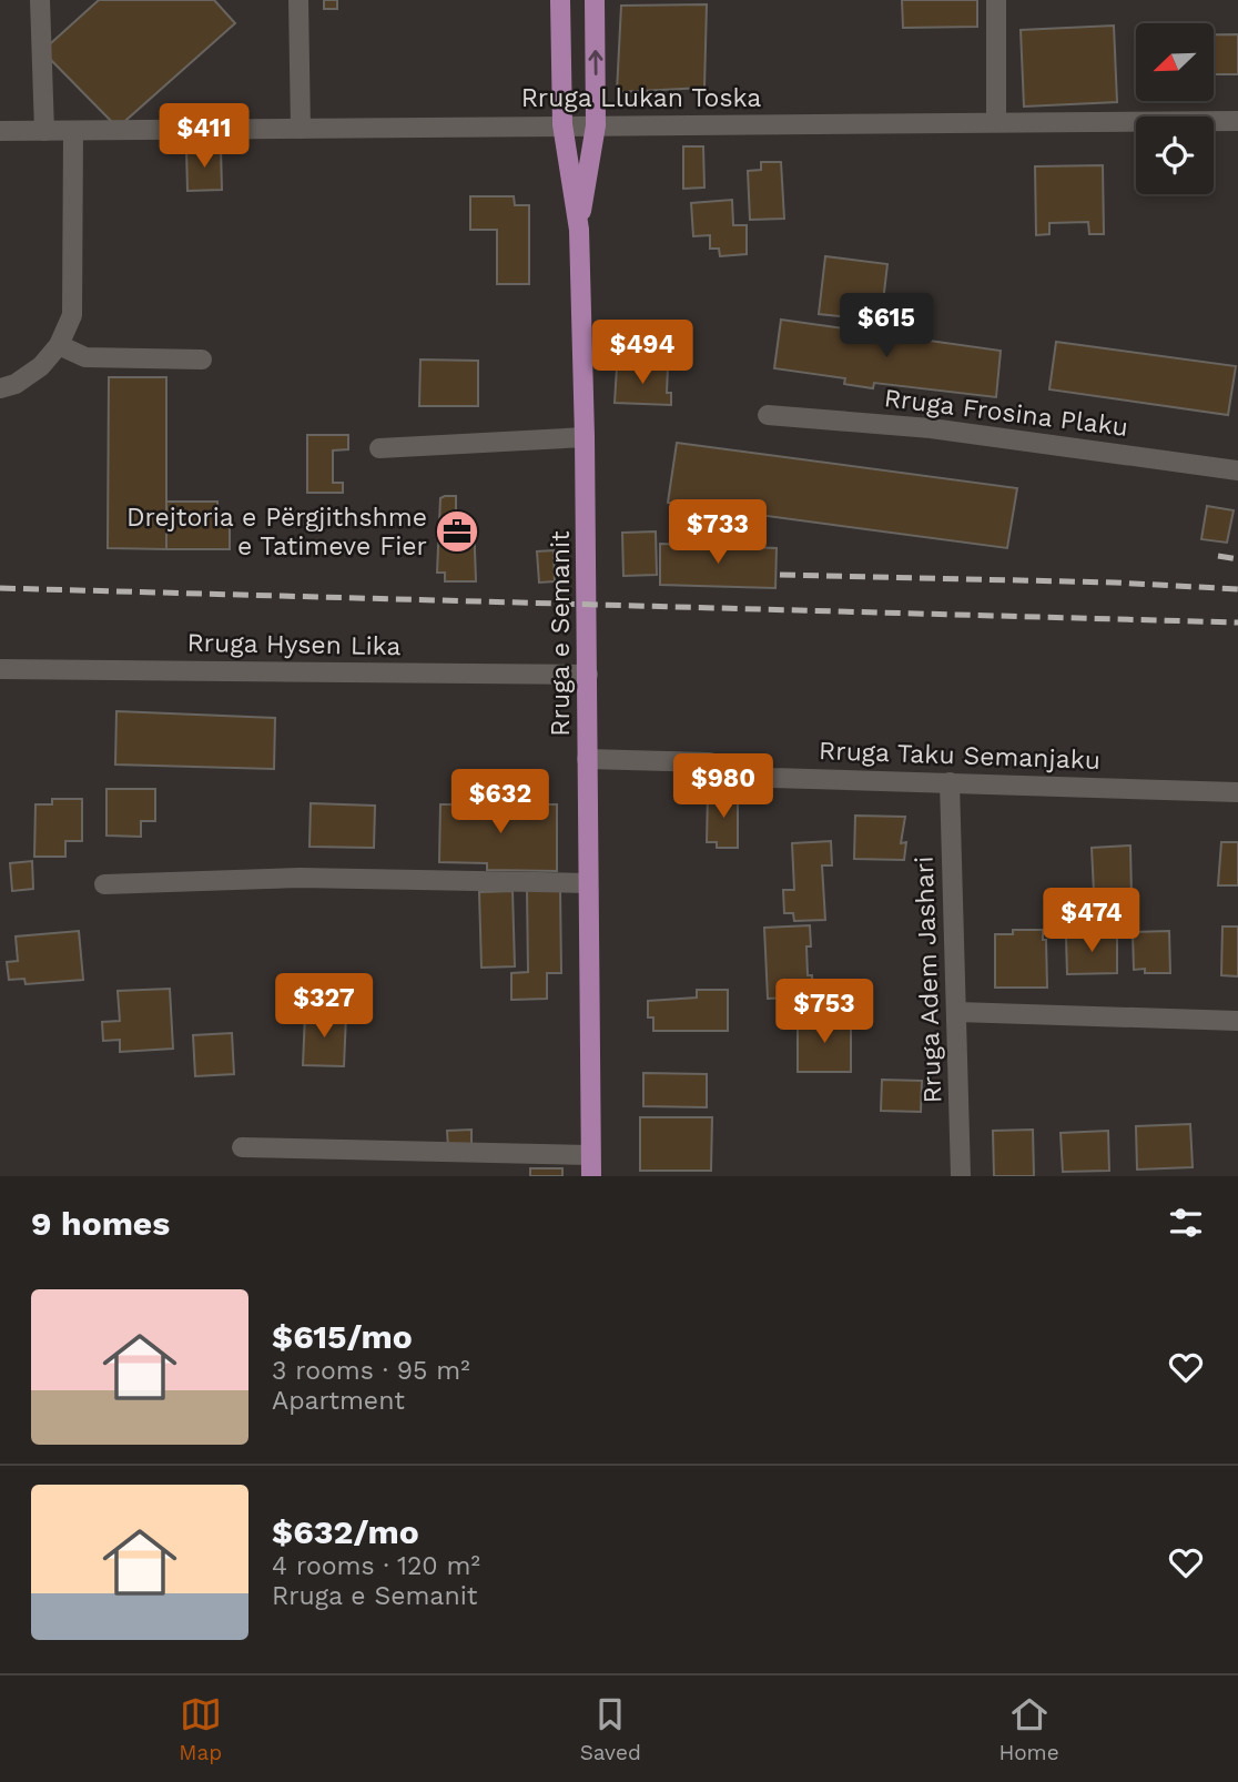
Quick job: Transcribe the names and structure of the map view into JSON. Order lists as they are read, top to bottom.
{
  "streets": {
    "main road": ["Rruga e Semanit"],
    "street": [
      "Rruga Llukan Toska",
      "Rruga Frosina Plaku",
      "Rruga Hysen Lika",
      "Rruga Taku Semanjaku",
      "Rruga Adem Jashari"
    ]
  },
  "crossings": [
    ["Rruga Llukan Toska", "Rruga e Semanit"],
    ["Rruga e Semanit", "Rruga Hysen Lika"],
    ["Rruga e Semanit", "Rruga Taku Semanjaku"],
    ["Rruga Taku Semanjaku", "Rruga Adem Jashari"]
  ],
  "places": {
    "office": ["Drejtoria e Përgjithshme e Tatimeve Fier"]
  },
  "north": "bottom left",
  "page": {
    "price": [
      "$411",
      "$615",
      "$494",
      "$733",
      "$980",
      "$632",
      "$474",
      "$327",
      "$753"
    ],
    "heading": "9 homes",
    "list": [
      {
        "name": "$615/mo",
        "note": "3 rooms · 95 m² · Apartment"
      },
      {
        "name": "$632/mo",
        "note": "4 rooms · 120 m² · Rruga e Semanit"
      }
    ],
    "tabs": ["Map", "Saved", "Home"]
  }
}
